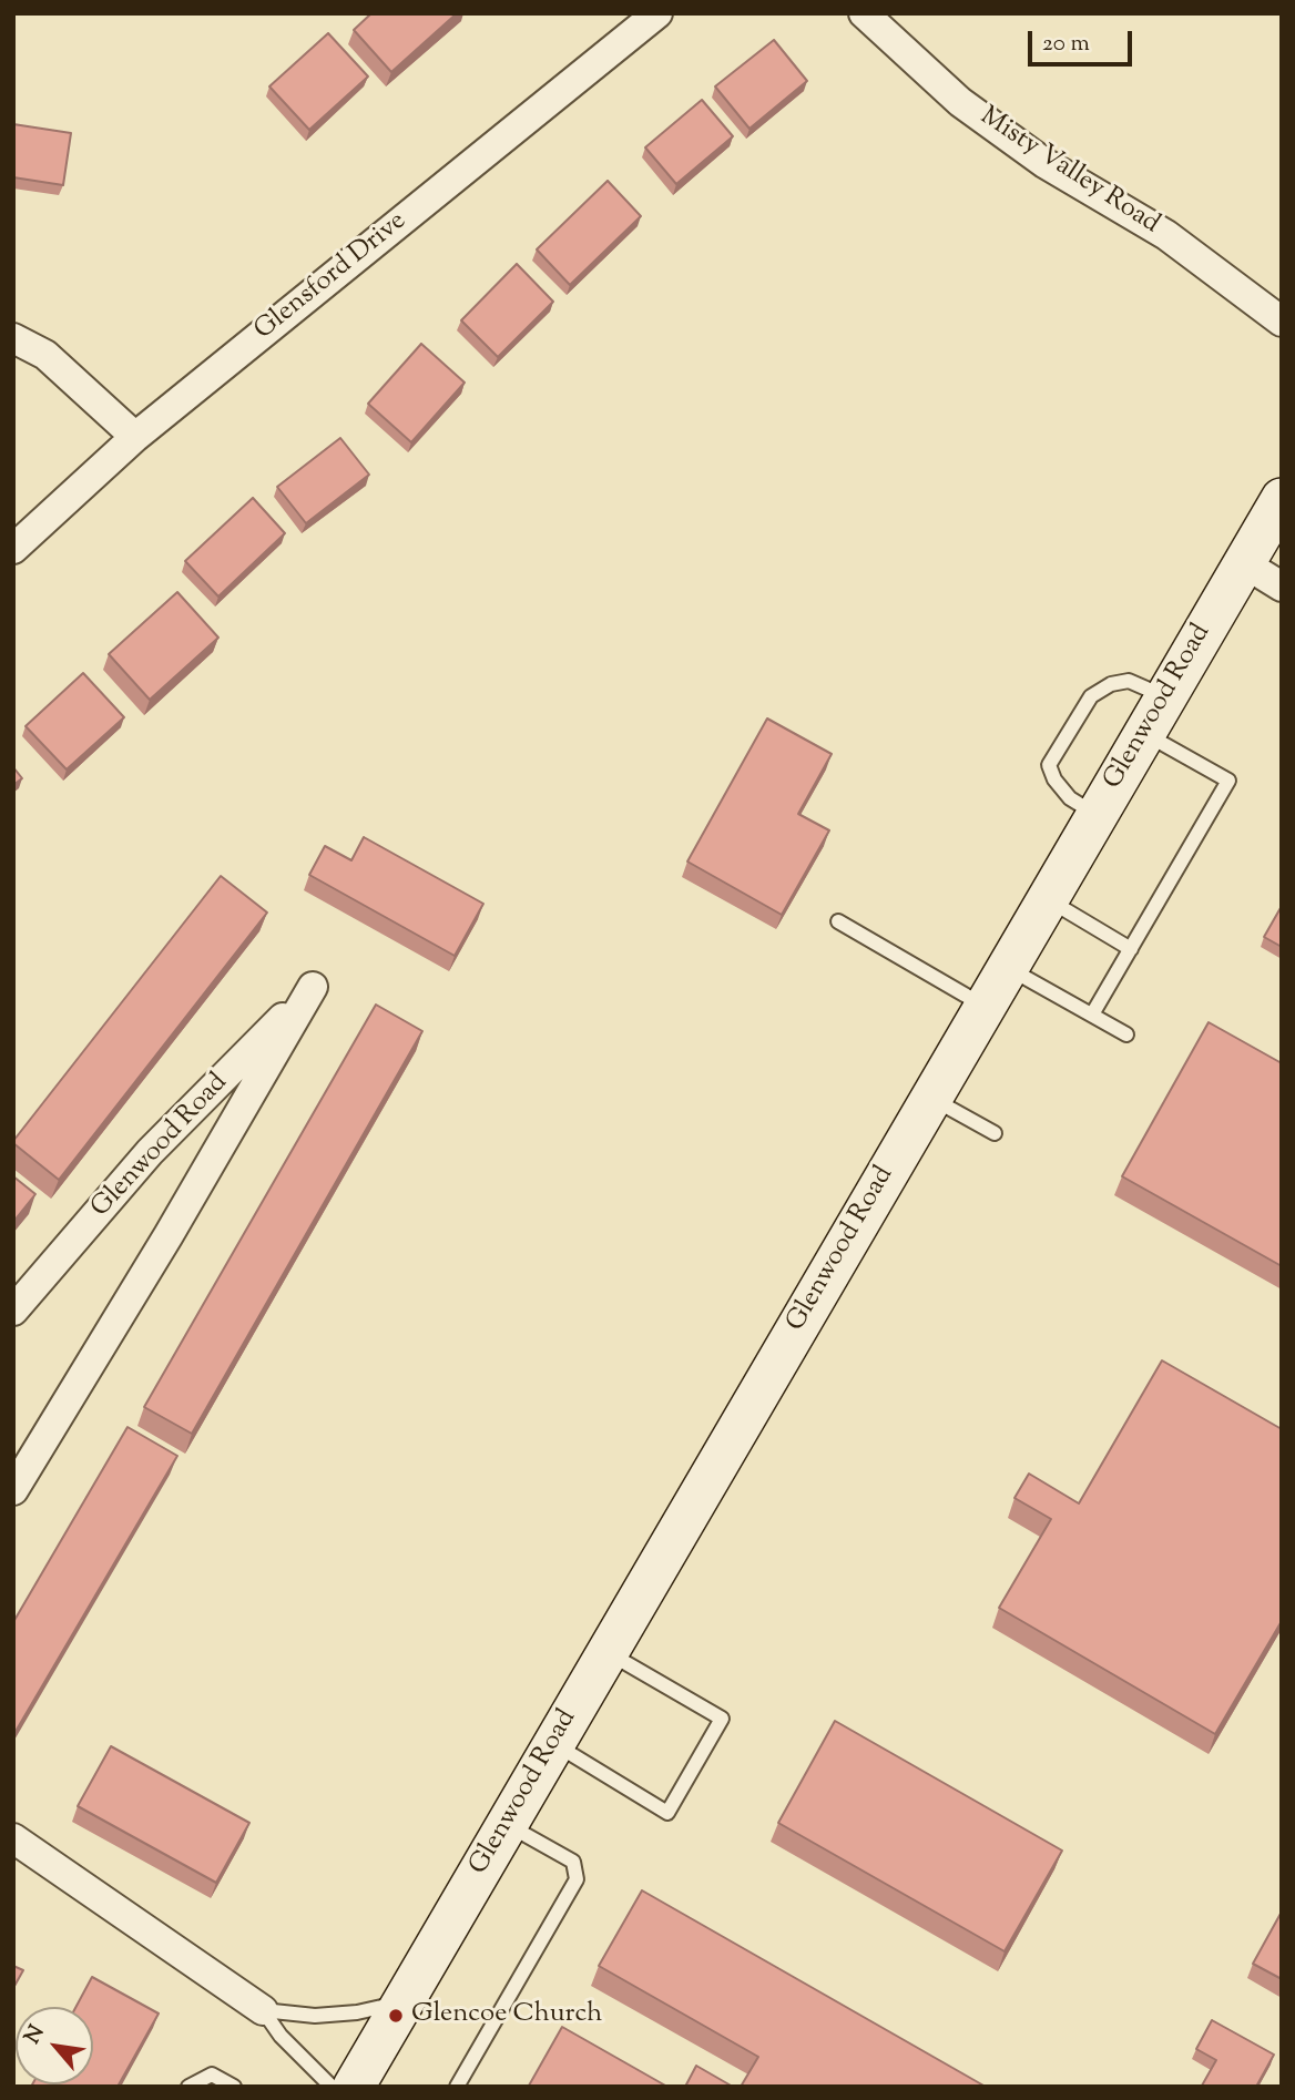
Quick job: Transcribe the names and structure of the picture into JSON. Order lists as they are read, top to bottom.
{
  "streets": {
    "main road": ["Glenwood Road"],
    "street": ["Misty Valley Road", "Glensford Drive"]
  },
  "places": ["Glencoe Church"],
  "scale_bar": "20 m",
  "north": "top left"
}
